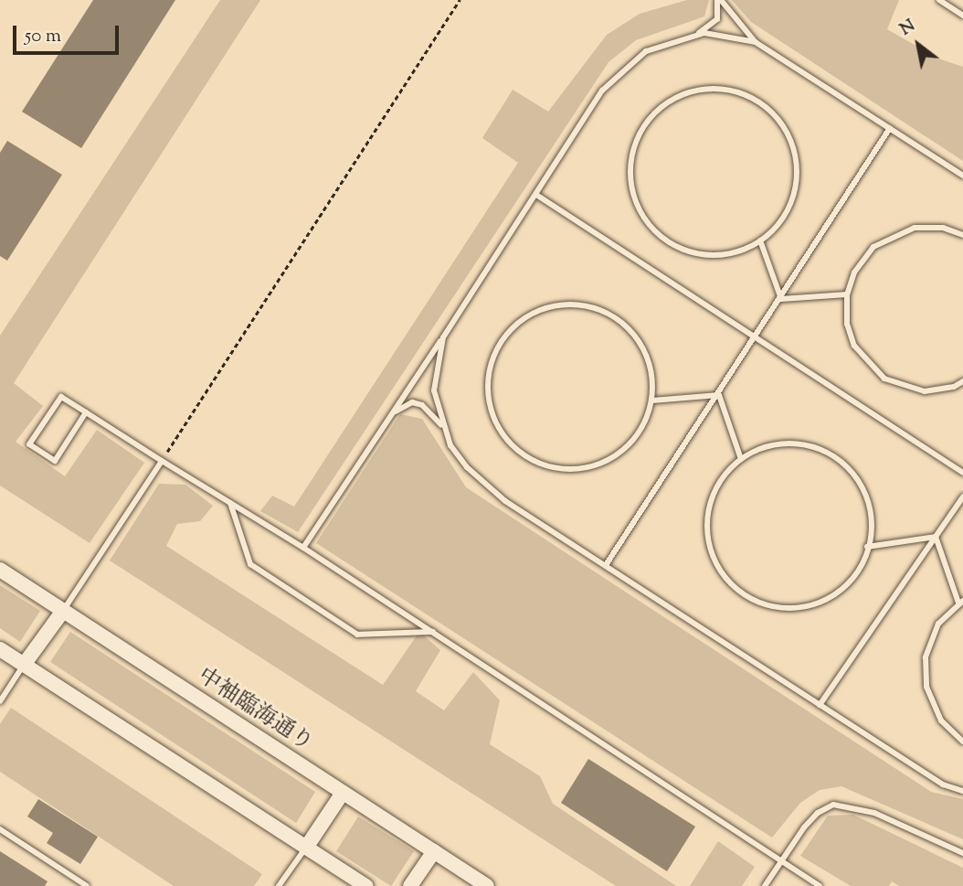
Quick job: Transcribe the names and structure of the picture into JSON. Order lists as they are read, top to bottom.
{
  "streets": {
    "street": ["中袖臨海通り"]
  },
  "scale_bar": "50 m",
  "north": "top left"
}
